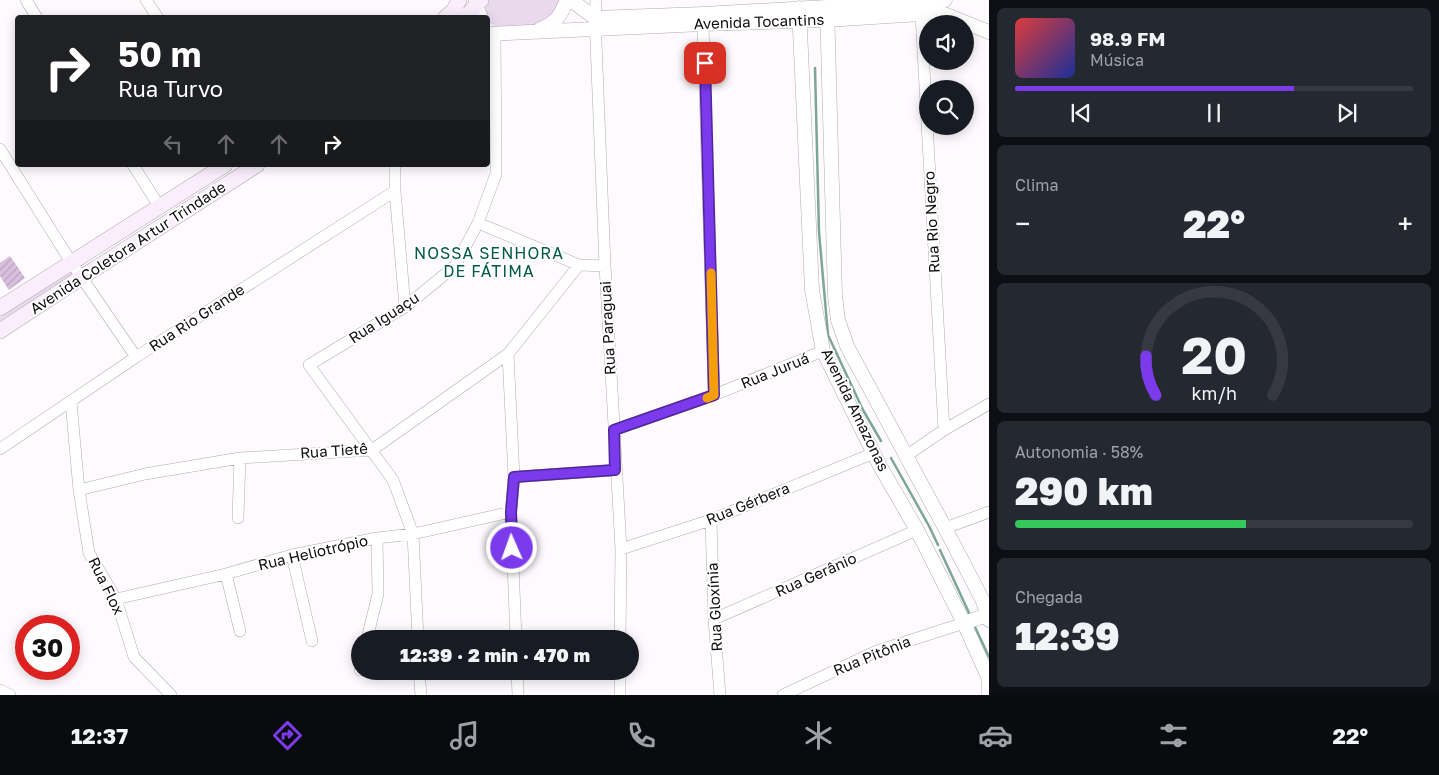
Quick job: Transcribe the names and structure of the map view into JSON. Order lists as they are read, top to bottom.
{
  "streets": {
    "main road": ["Avenida Coletora Artur Trindade"],
    "street": [
      "Avenida Tocantins",
      "Rua Rio Negro",
      "Rua Rio Grande",
      "Rua Iguaçu",
      "Rua Paraguai",
      "Rua Juruá",
      "Avenida Amazonas",
      "Rua Tietê",
      "Rua Gérbera",
      "Rua Heliotrópio",
      "Rua Gerânio",
      "Rua Flox",
      "Rua Gloxínia",
      "Rua Pitônia"
    ]
  },
  "crossings": [
    ["Avenida Tocantins", "Rua Rio Negro"],
    ["Avenida Tocantins", "Rua Paraguai"],
    ["Avenida Tocantins", "Avenida Amazonas"],
    ["Rua Rio Grande", "Rua Flox"],
    ["Rua Iguaçu", "Rua Tietê"],
    ["Rua Paraguai", "Rua Juruá"],
    ["Rua Paraguai", "Rua Gérbera"],
    ["Rua Juruá", "Avenida Amazonas"],
    ["Avenida Amazonas", "Rua Gérbera"],
    ["Avenida Amazonas", "Rua Gerânio"],
    ["Avenida Amazonas", "Rua Pitônia"],
    ["Rua Tietê", "Rua Flox"],
    ["Rua Gérbera", "Rua Gloxínia"],
    ["Rua Heliotrópio", "Rua Flox"],
    ["Rua Gerânio", "Rua Gloxínia"]
  ],
  "districts": ["NOSSA SENHORA DE FÁTIMA"],
  "page": {
    "turn": ["50 m", "Rua Turvo"],
    "song": ["98.9 FM", "Música"],
    "tile": [
      "Clima",
      ["Autonomia · 58%", "290 km"],
      ["Chegada", "12:39"]
    ],
    "heat": ["−", "22°", "+"],
    "limit": "30",
    "trip": "12:39 · 2 min · 470 m",
    "tabs": ["12:37", "22°"],
    "gauge": ["20", "km/h"]
  }
}
